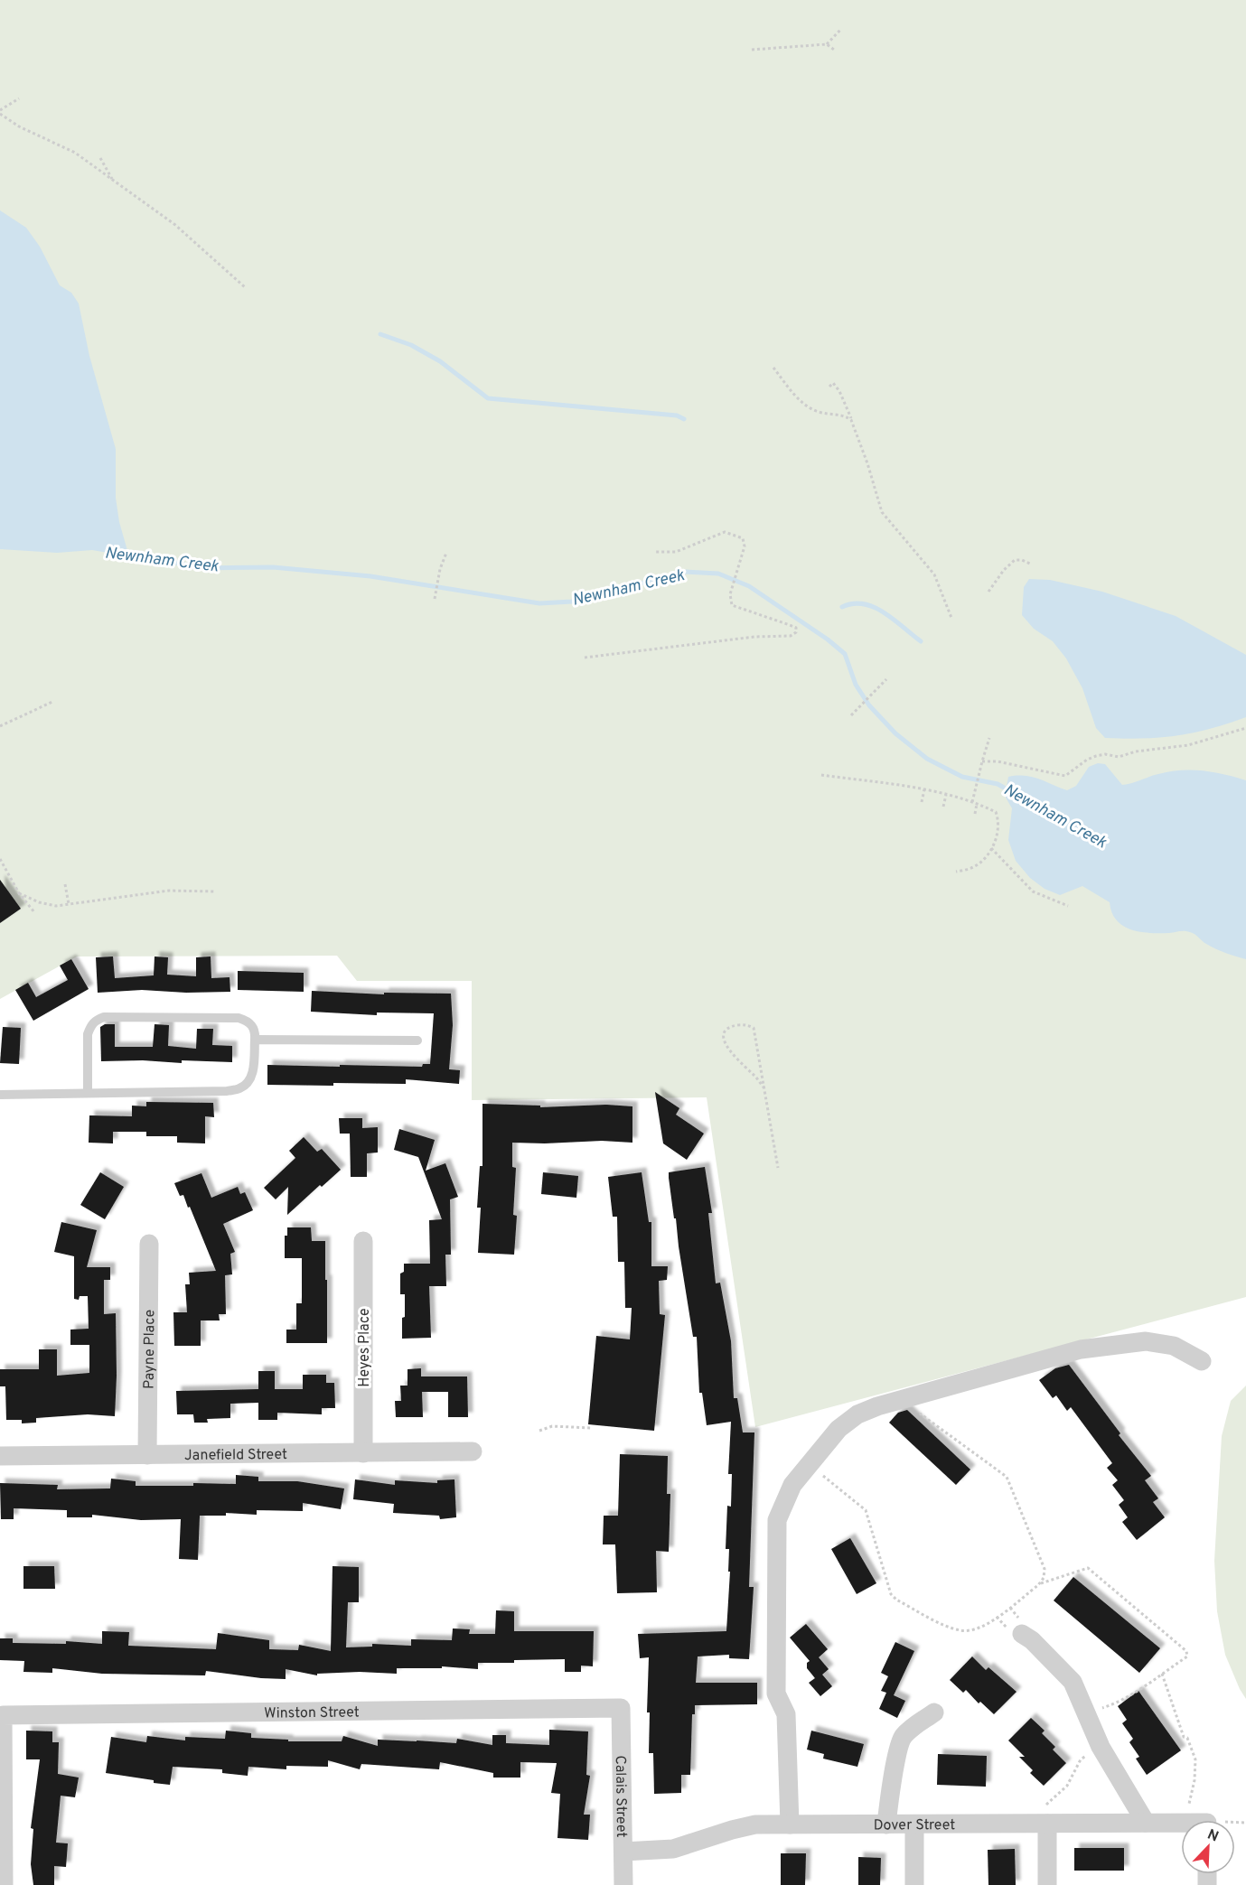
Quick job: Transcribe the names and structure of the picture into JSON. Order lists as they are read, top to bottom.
{
  "streets": {
    "street": [
      "Heyes Place",
      "Payne Place",
      "Janefield Street",
      "Winston Street",
      "Calais Street",
      "Dover Street"
    ]
  },
  "crossings": [
    ["Heyes Place", "Janefield Street"],
    ["Payne Place", "Janefield Street"],
    ["Winston Street", "Calais Street"],
    ["Calais Street", "Dover Street"]
  ],
  "water": ["Newnham Creek"],
  "north": "top right"
}
